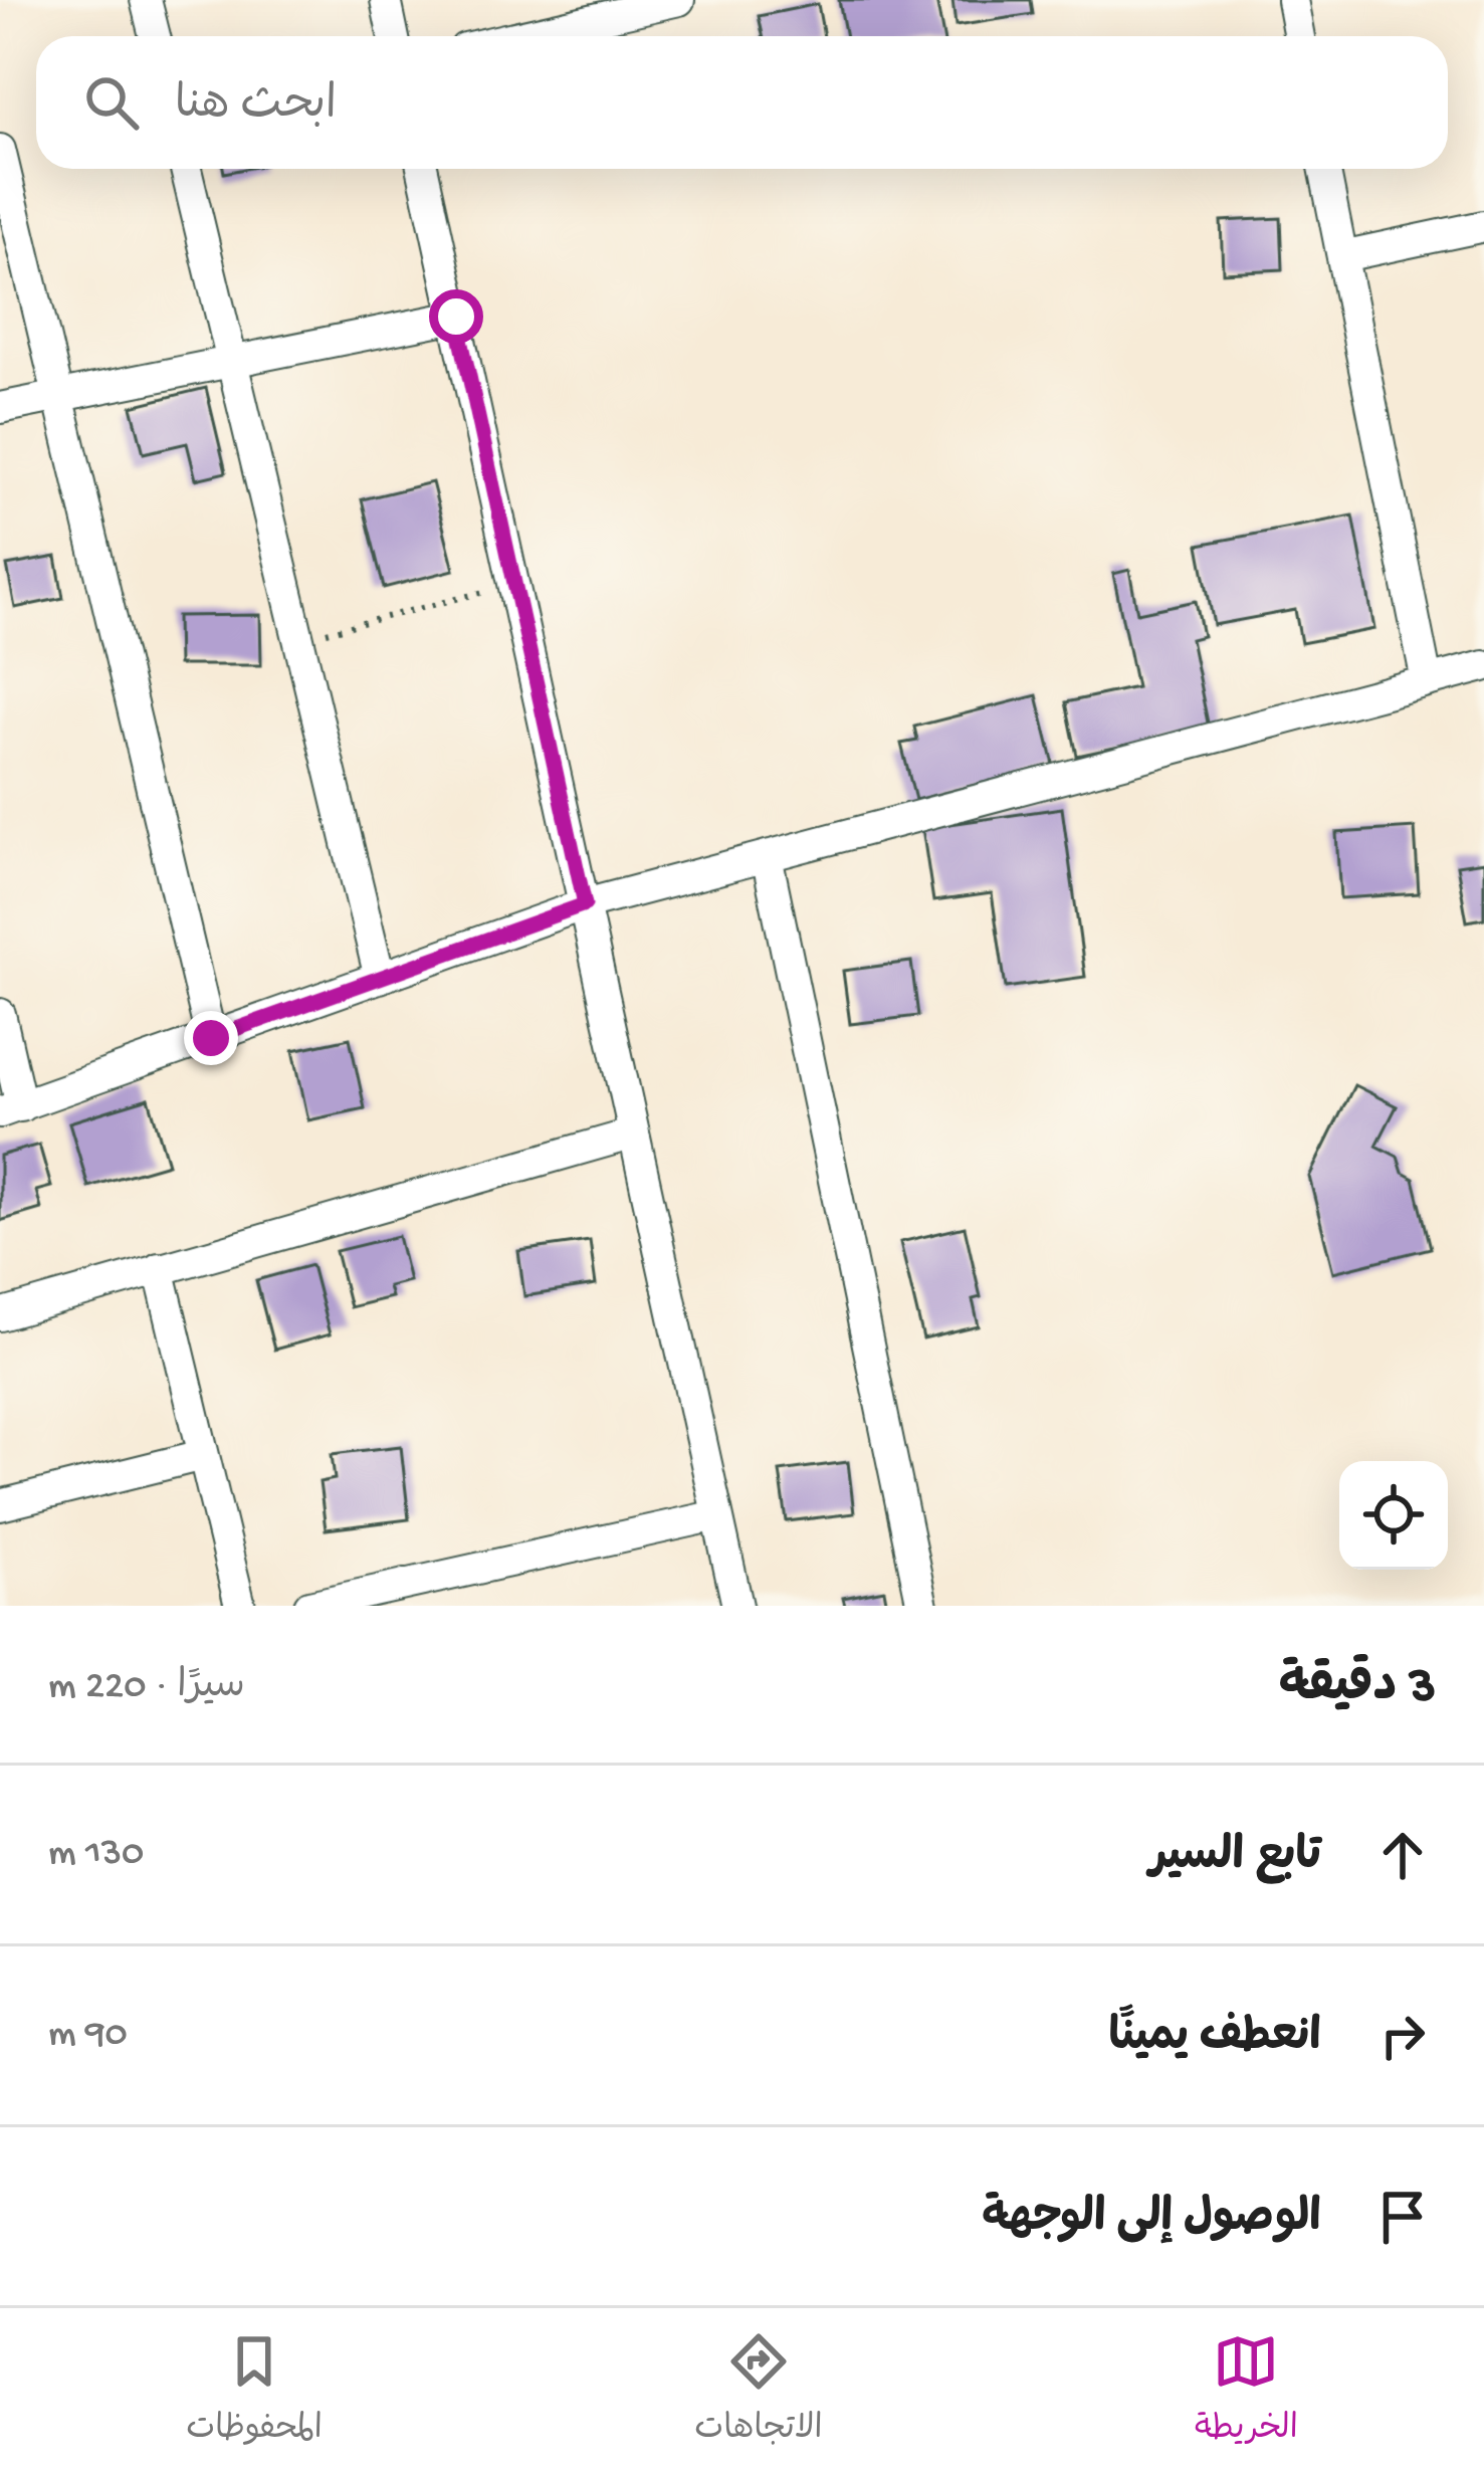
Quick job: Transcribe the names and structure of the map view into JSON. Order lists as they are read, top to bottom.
{
  "page": {
    "search": "ابحث هنا",
    "heading": ["3 دقيقة", "سيرًا · 220 m"],
    "list": [
      ["تابع السير", "130 m"],
      ["انعطف يمينًا", "90 m"],
      "الوصول إلى الوجهة"
    ],
    "nav": ["الخريطة", "الاتجاهات", "المحفوظات"]
  }
}
